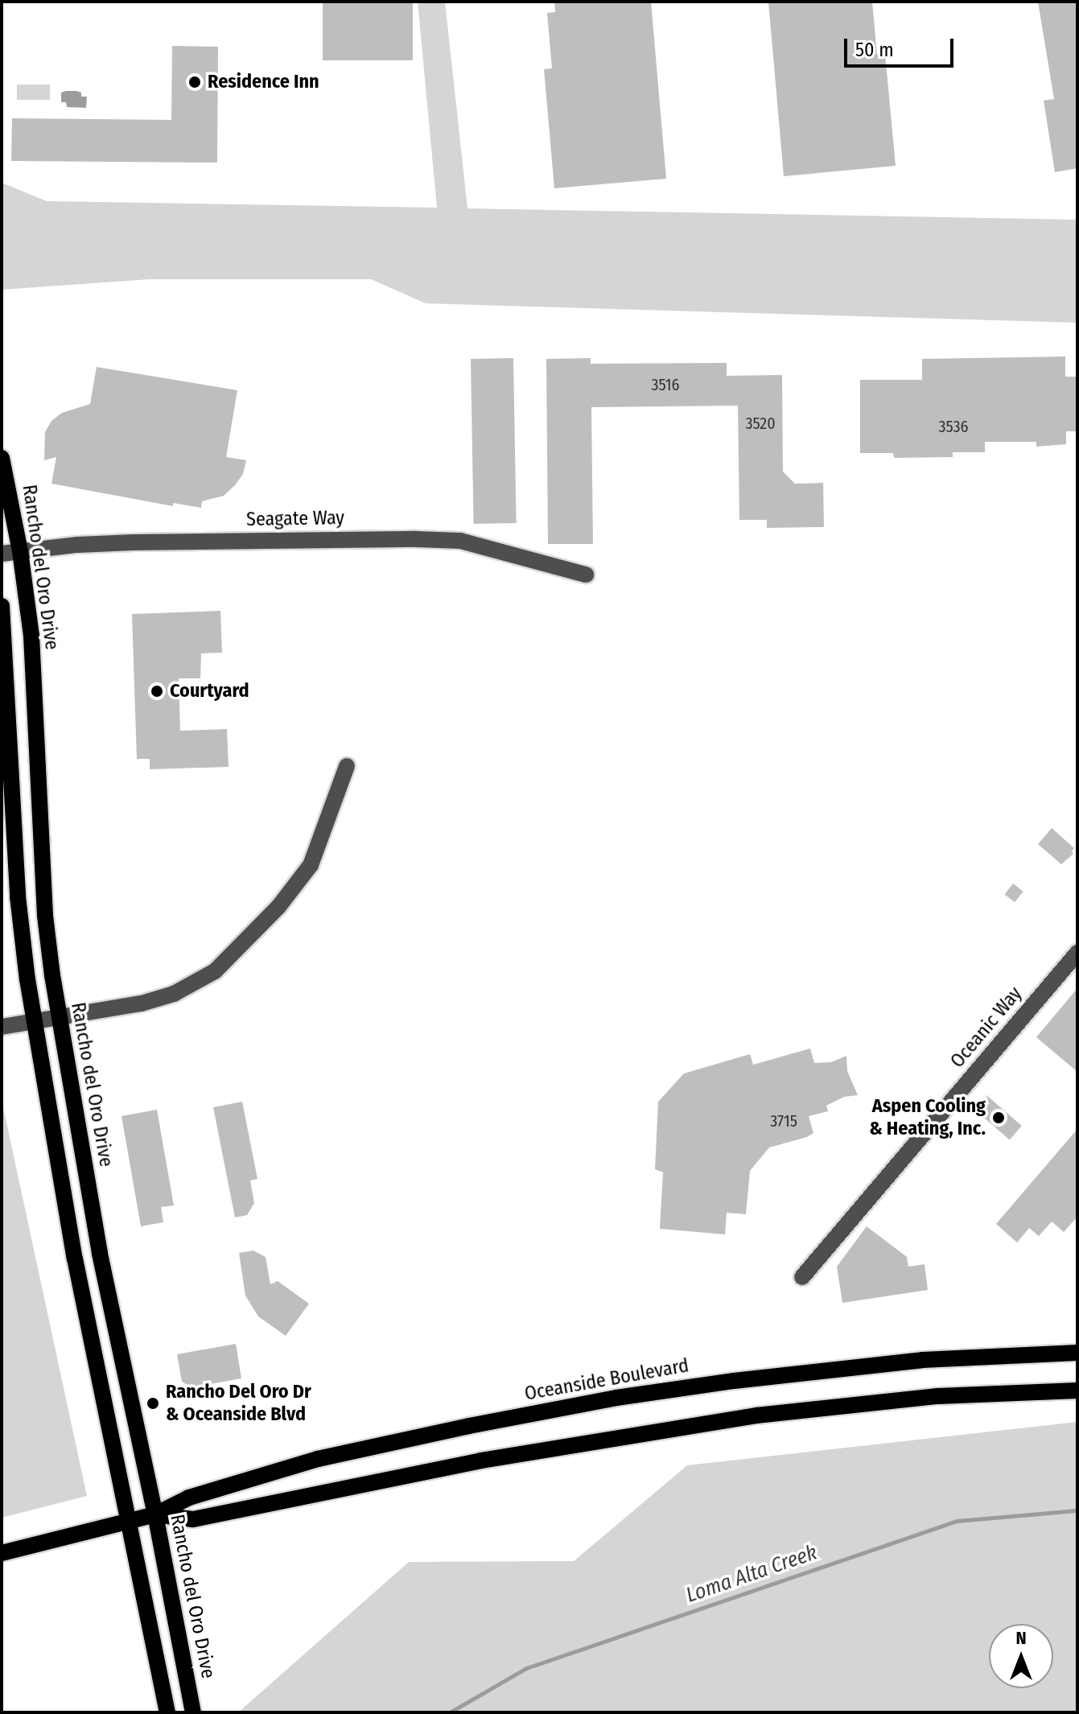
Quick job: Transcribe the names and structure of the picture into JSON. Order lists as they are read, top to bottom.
{
  "streets": {
    "main road": ["Rancho del Oro Drive", "Oceanside Boulevard"],
    "street": ["Seagate Way", "Oceanic Way"]
  },
  "crossings": [
    ["Seagate Way", "Rancho del Oro Drive"],
    ["Rancho del Oro Drive", "Oceanside Boulevard"]
  ],
  "water": ["Loma Alta Creek"],
  "places": [
    "Residence Inn",
    "Courtyard",
    "Aspen Cooling & Heating, Inc.",
    "Rancho Del Oro Dr & Oceanside Blvd"
  ],
  "house_numbers": [
    "3516",
    "3520",
    "3536",
    "3715"
  ],
  "scale_bar": "50 m",
  "north": "top"
}
